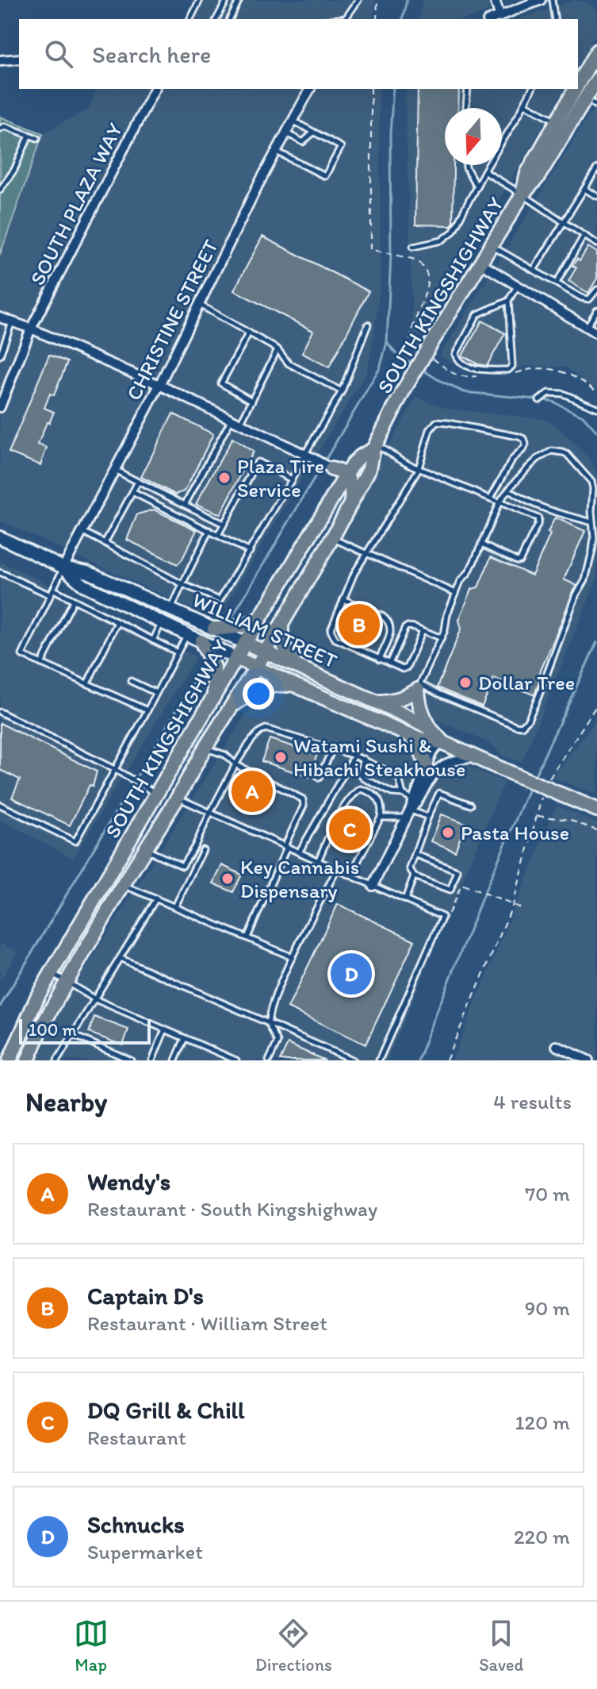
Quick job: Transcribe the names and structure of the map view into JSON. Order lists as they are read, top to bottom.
{
  "streets": {
    "main road": ["SOUTH KINGSHIGHWAY", "WILLIAM STREET"],
    "street": ["SOUTH PLAZA WAY", "CHRISTINE STREET"]
  },
  "crossings": [
    ["SOUTH KINGSHIGHWAY", "WILLIAM STREET"],
    ["CHRISTINE STREET", "WILLIAM STREET"]
  ],
  "places": [
    "Plaza Tire Service",
    "Dollar Tree",
    "Watami Sushi & Hibachi Steakhouse",
    "Pasta House",
    "Key Cannabis Dispensary"
  ],
  "scale_bar": "100 m",
  "north": "bottom",
  "page": {
    "search": "Search here",
    "pins": [
      "B",
      "A",
      "C",
      "D"
    ],
    "scale": "100 m",
    "heading": ["Nearby", "4 results"],
    "list": [
      {
        "mark": "A",
        "name": "Wendy's",
        "note": "Restaurant · South Kingshighway",
        "value": "70 m"
      },
      {
        "mark": "B",
        "name": "Captain D's",
        "note": "Restaurant · William Street",
        "value": "90 m"
      },
      {
        "mark": "C",
        "name": "DQ Grill & Chill",
        "note": "Restaurant",
        "value": "120 m"
      },
      {
        "mark": "D",
        "name": "Schnucks",
        "note": "Supermarket",
        "value": "220 m"
      }
    ],
    "nav": ["Map", "Directions", "Saved"]
  }
}
